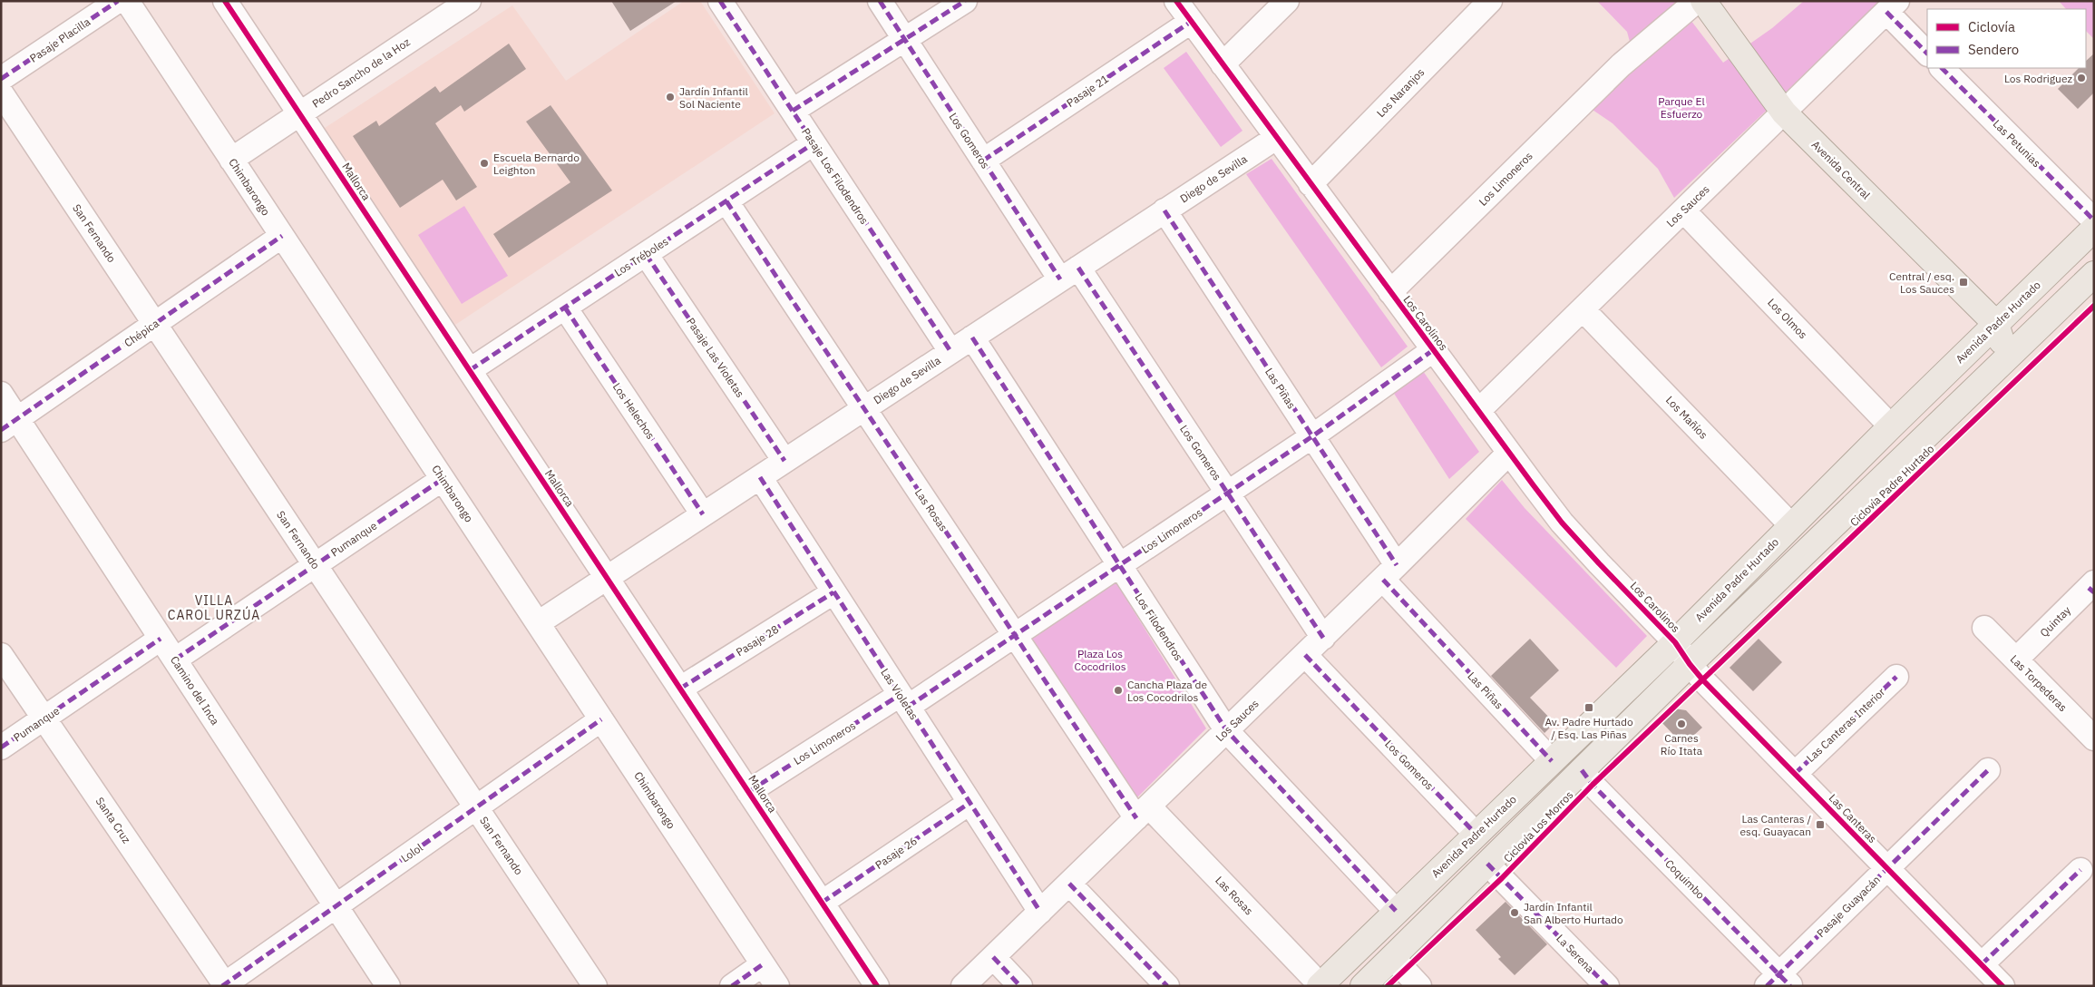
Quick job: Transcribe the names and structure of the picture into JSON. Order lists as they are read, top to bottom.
{
  "streets": {
    "main road": ["Avenida Central", "Avenida Padre Hurtado"],
    "street": [
      "Pasaje Placilla",
      "Pedro Sancho de la Hoz",
      "Pasaje 21",
      "Los Naranjos",
      "Los Gomeros",
      "Las Petunias",
      "Pasaje Los Filodendros",
      "Diego de Sevilla",
      "Los Limoneros",
      "Mallorca",
      "Chimbarongo",
      "Los Sauces",
      "San Fernando",
      "Los Tréboles",
      "Los Olmos",
      "Los Carolinos",
      "Chépica",
      "Pasaje Las Violetas",
      "Las Piñas",
      "Los Helechos",
      "Los Mañíos",
      "Las Rosas",
      "Pumanque",
      "Quintay",
      "Los Filodendros",
      "Pasaje 28",
      "Las Torpederas",
      "Camino del Inca",
      "Las Violetas",
      "Las Canteras Interior",
      "Las Canteras",
      "Santa Cruz",
      "Lolol",
      "Pasaje 26",
      "Coquimbo",
      "Pasaje Guayacán",
      "La Serena"
    ],
    "cycle path": ["Ciclovía Padre Hurtado"]
  },
  "crossings": [
    ["Pedro Sancho de la Hoz", "Mallorca"],
    ["Pedro Sancho de la Hoz", "Chimbarongo"],
    ["Pasaje 21", "Los Gomeros"],
    ["Pasaje 21", "Los Carolinos"],
    ["Los Naranjos", "Los Carolinos"],
    ["Los Gomeros", "Diego de Sevilla"],
    ["Los Gomeros", "Los Limoneros"],
    ["Los Gomeros", "Los Sauces"],
    ["Los Gomeros", "Avenida Padre Hurtado"],
    ["Avenida Central", "Los Sauces"],
    ["Avenida Central", "Avenida Padre Hurtado"],
    ["Pasaje Los Filodendros", "Diego de Sevilla"],
    ["Pasaje Los Filodendros", "Los Tréboles"],
    ["Diego de Sevilla", "Mallorca"],
    ["Diego de Sevilla", "Chimbarongo"],
    ["Diego de Sevilla", "Los Carolinos"],
    ["Diego de Sevilla", "Pasaje Las Violetas"],
    ["Diego de Sevilla", "Las Piñas"],
    ["Diego de Sevilla", "Los Helechos"],
    ["Diego de Sevilla", "Las Rosas"],
    ["Diego de Sevilla", "Los Filodendros"],
    ["Diego de Sevilla", "Las Violetas"],
    ["Los Limoneros", "Mallorca"],
    ["Los Limoneros", "Los Carolinos"],
    ["Los Limoneros", "Las Piñas"],
    ["Los Limoneros", "Las Rosas"],
    ["Los Limoneros", "Los Filodendros"],
    ["Los Limoneros", "Las Violetas"],
    ["Mallorca", "Los Tréboles"],
    ["Mallorca", "Pasaje 28"],
    ["Mallorca", "Pasaje 26"],
    ["Chimbarongo", "Chépica"],
    ["Chimbarongo", "Pumanque"],
    ["Chimbarongo", "Lolol"],
    ["Los Sauces", "Los Olmos"],
    ["Los Sauces", "Los Carolinos"],
    ["Los Sauces", "Las Piñas"],
    ["Los Sauces", "Los Mañíos"],
    ["Los Sauces", "Las Rosas"],
    ["Los Sauces", "Los Filodendros"],
    ["Los Sauces", "Las Violetas"],
    ["San Fernando", "Chépica"],
    ["San Fernando", "Pumanque"],
    ["San Fernando", "Lolol"],
    ["Los Tréboles", "Pasaje Las Violetas"],
    ["Los Tréboles", "Los Helechos"],
    ["Los Tréboles", "Las Rosas"],
    ["Los Olmos", "Avenida Padre Hurtado"],
    ["Avenida Padre Hurtado", "Los Carolinos"],
    ["Avenida Padre Hurtado", "Las Piñas"],
    ["Avenida Padre Hurtado", "Los Mañíos"],
    ["Avenida Padre Hurtado", "Las Rosas"],
    ["Avenida Padre Hurtado", "Los Filodendros"],
    ["Los Carolinos", "Las Canteras"],
    ["Chépica", "Camino del Inca"],
    ["Pumanque", "Camino del Inca"],
    ["Pumanque", "Santa Cruz"],
    ["Quintay", "Las Torpederas"],
    ["Pasaje 28", "Las Violetas"],
    ["Camino del Inca", "Lolol"],
    ["Las Violetas", "Pasaje 26"],
    ["Las Canteras Interior", "Las Canteras"],
    ["Las Canteras", "Pasaje Guayacán"],
    ["Santa Cruz", "Lolol"],
    ["Coquimbo", "Pasaje Guayacán"]
  ],
  "districts": ["VILLA CAROL URZÚA"],
  "parks": ["Parque El Esfuerzo", "Plaza Los Cocodrilos"],
  "places": {
    "other": [
      "Los Rodriguez",
      "Jardín Infantil Sol Naciente",
      "Escuela Bernardo Leighton",
      "Cancha Plaza de Los Cocodrilos",
      "Carnes Río Itata",
      "Jardín Infantil San Alberto Hurtado"
    ],
    "transit": ["Central / esq. Los Sauces", "Av. Padre Hurtado / Esq. Las Piñas", "Las Canteras / esq. Guayacan"]
  },
  "legend": ["Ciclovía", "Sendero"]
}
